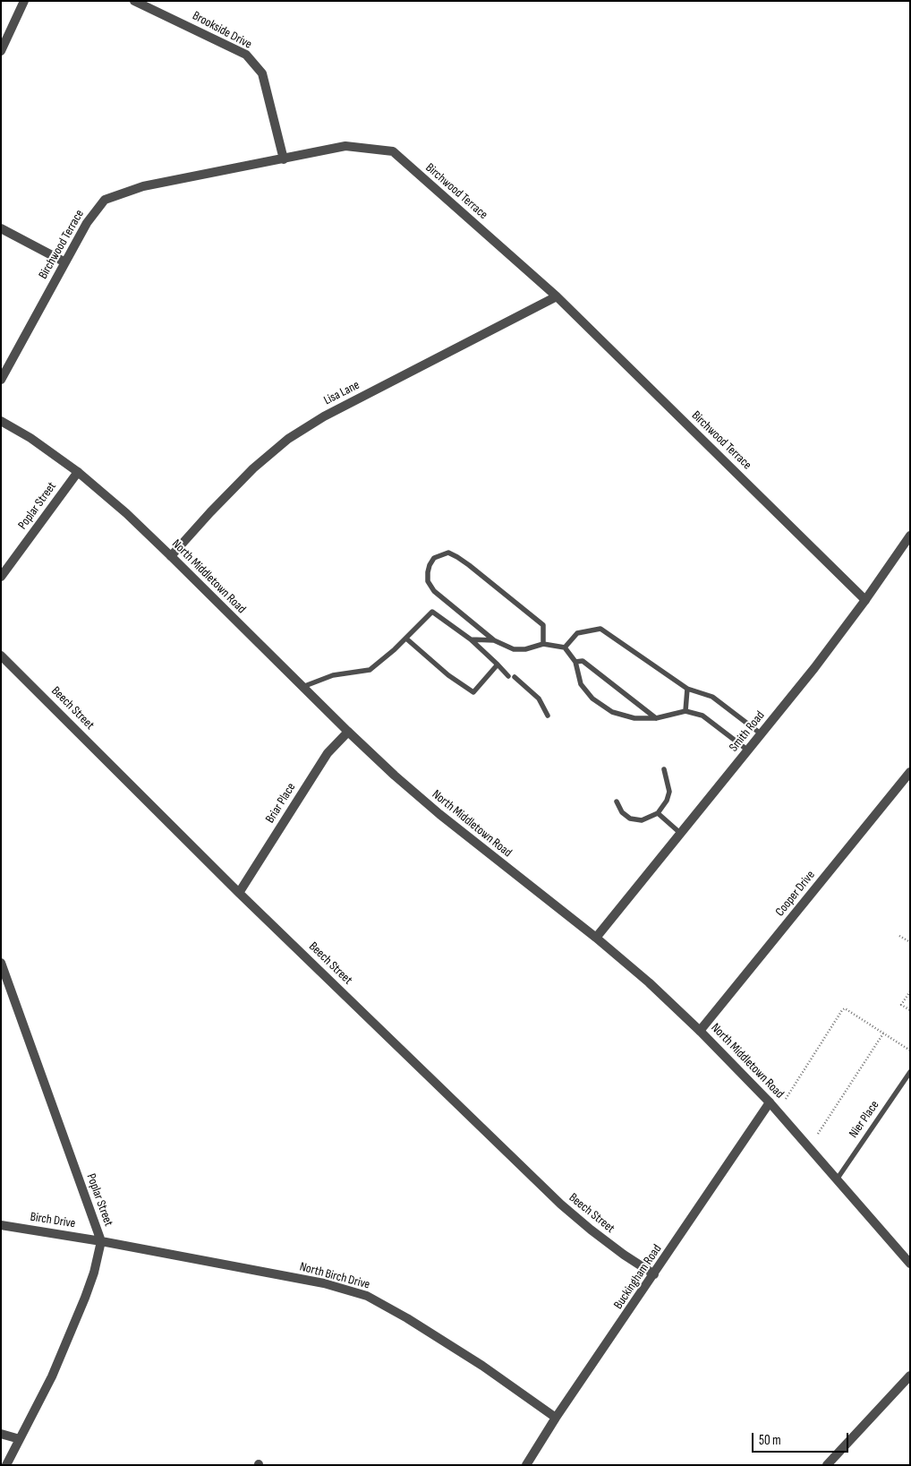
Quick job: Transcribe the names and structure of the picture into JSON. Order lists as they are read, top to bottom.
{
  "streets": {
    "street": [
      "Brookside Drive",
      "Birchwood Terrace",
      "Lisa Lane",
      "Poplar Street",
      "North Middletown Road",
      "Beech Street",
      "Smith Road",
      "Briar Place",
      "Cooper Drive",
      "Birch Drive",
      "North Birch Drive",
      "Buckingham Road"
    ],
    "lane": ["Nier Place"]
  },
  "crossings": [
    ["Brookside Drive", "Birchwood Terrace"],
    ["Birchwood Terrace", "Lisa Lane"],
    ["Birchwood Terrace", "Smith Road"],
    ["Lisa Lane", "North Middletown Road"],
    ["Poplar Street", "North Middletown Road"],
    ["Poplar Street", "Birch Drive"],
    ["Poplar Street", "North Birch Drive"],
    ["North Middletown Road", "Smith Road"],
    ["North Middletown Road", "Briar Place"],
    ["North Middletown Road", "Cooper Drive"],
    ["North Middletown Road", "Nier Place"],
    ["North Middletown Road", "Buckingham Road"],
    ["Beech Street", "Briar Place"],
    ["Beech Street", "Buckingham Road"],
    ["Birch Drive", "North Birch Drive"],
    ["North Birch Drive", "Buckingham Road"]
  ],
  "scale_bar": "50 m"
}
